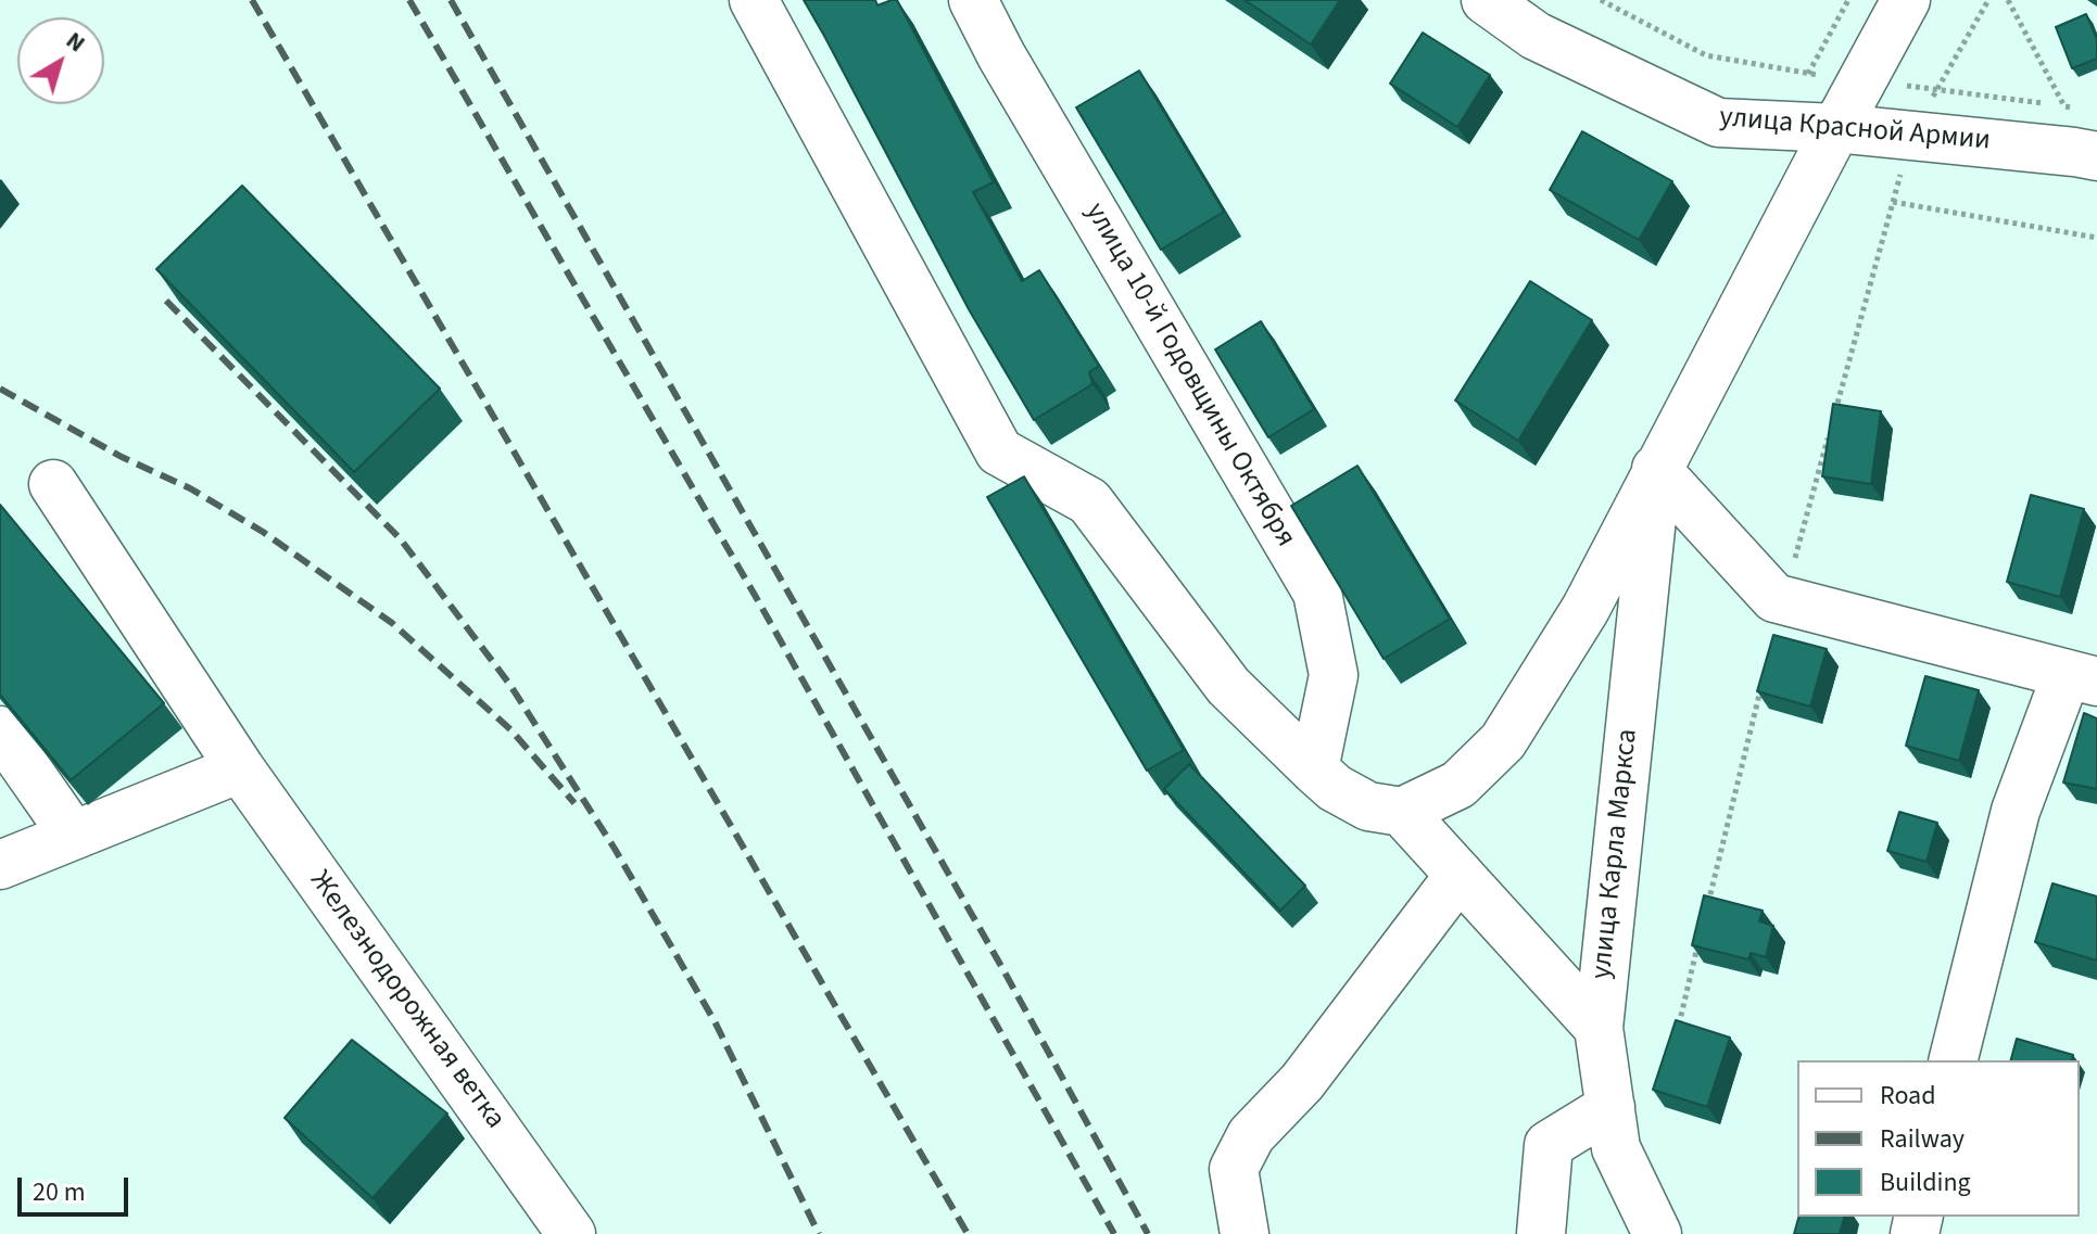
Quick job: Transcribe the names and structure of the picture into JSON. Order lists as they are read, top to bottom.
{
  "streets": {
    "street": [
      "улица Красной Армии",
      "улица 10-й Годовщины Октября",
      "улица Карла Маркса",
      "Железнодорожная ветка"
    ]
  },
  "crossings": [
    ["улица Красной Армии", "улица Карла Маркса"]
  ],
  "legend": ["Road", "Railway", "Building"],
  "scale_bar": "20 m",
  "north": "top right"
}
